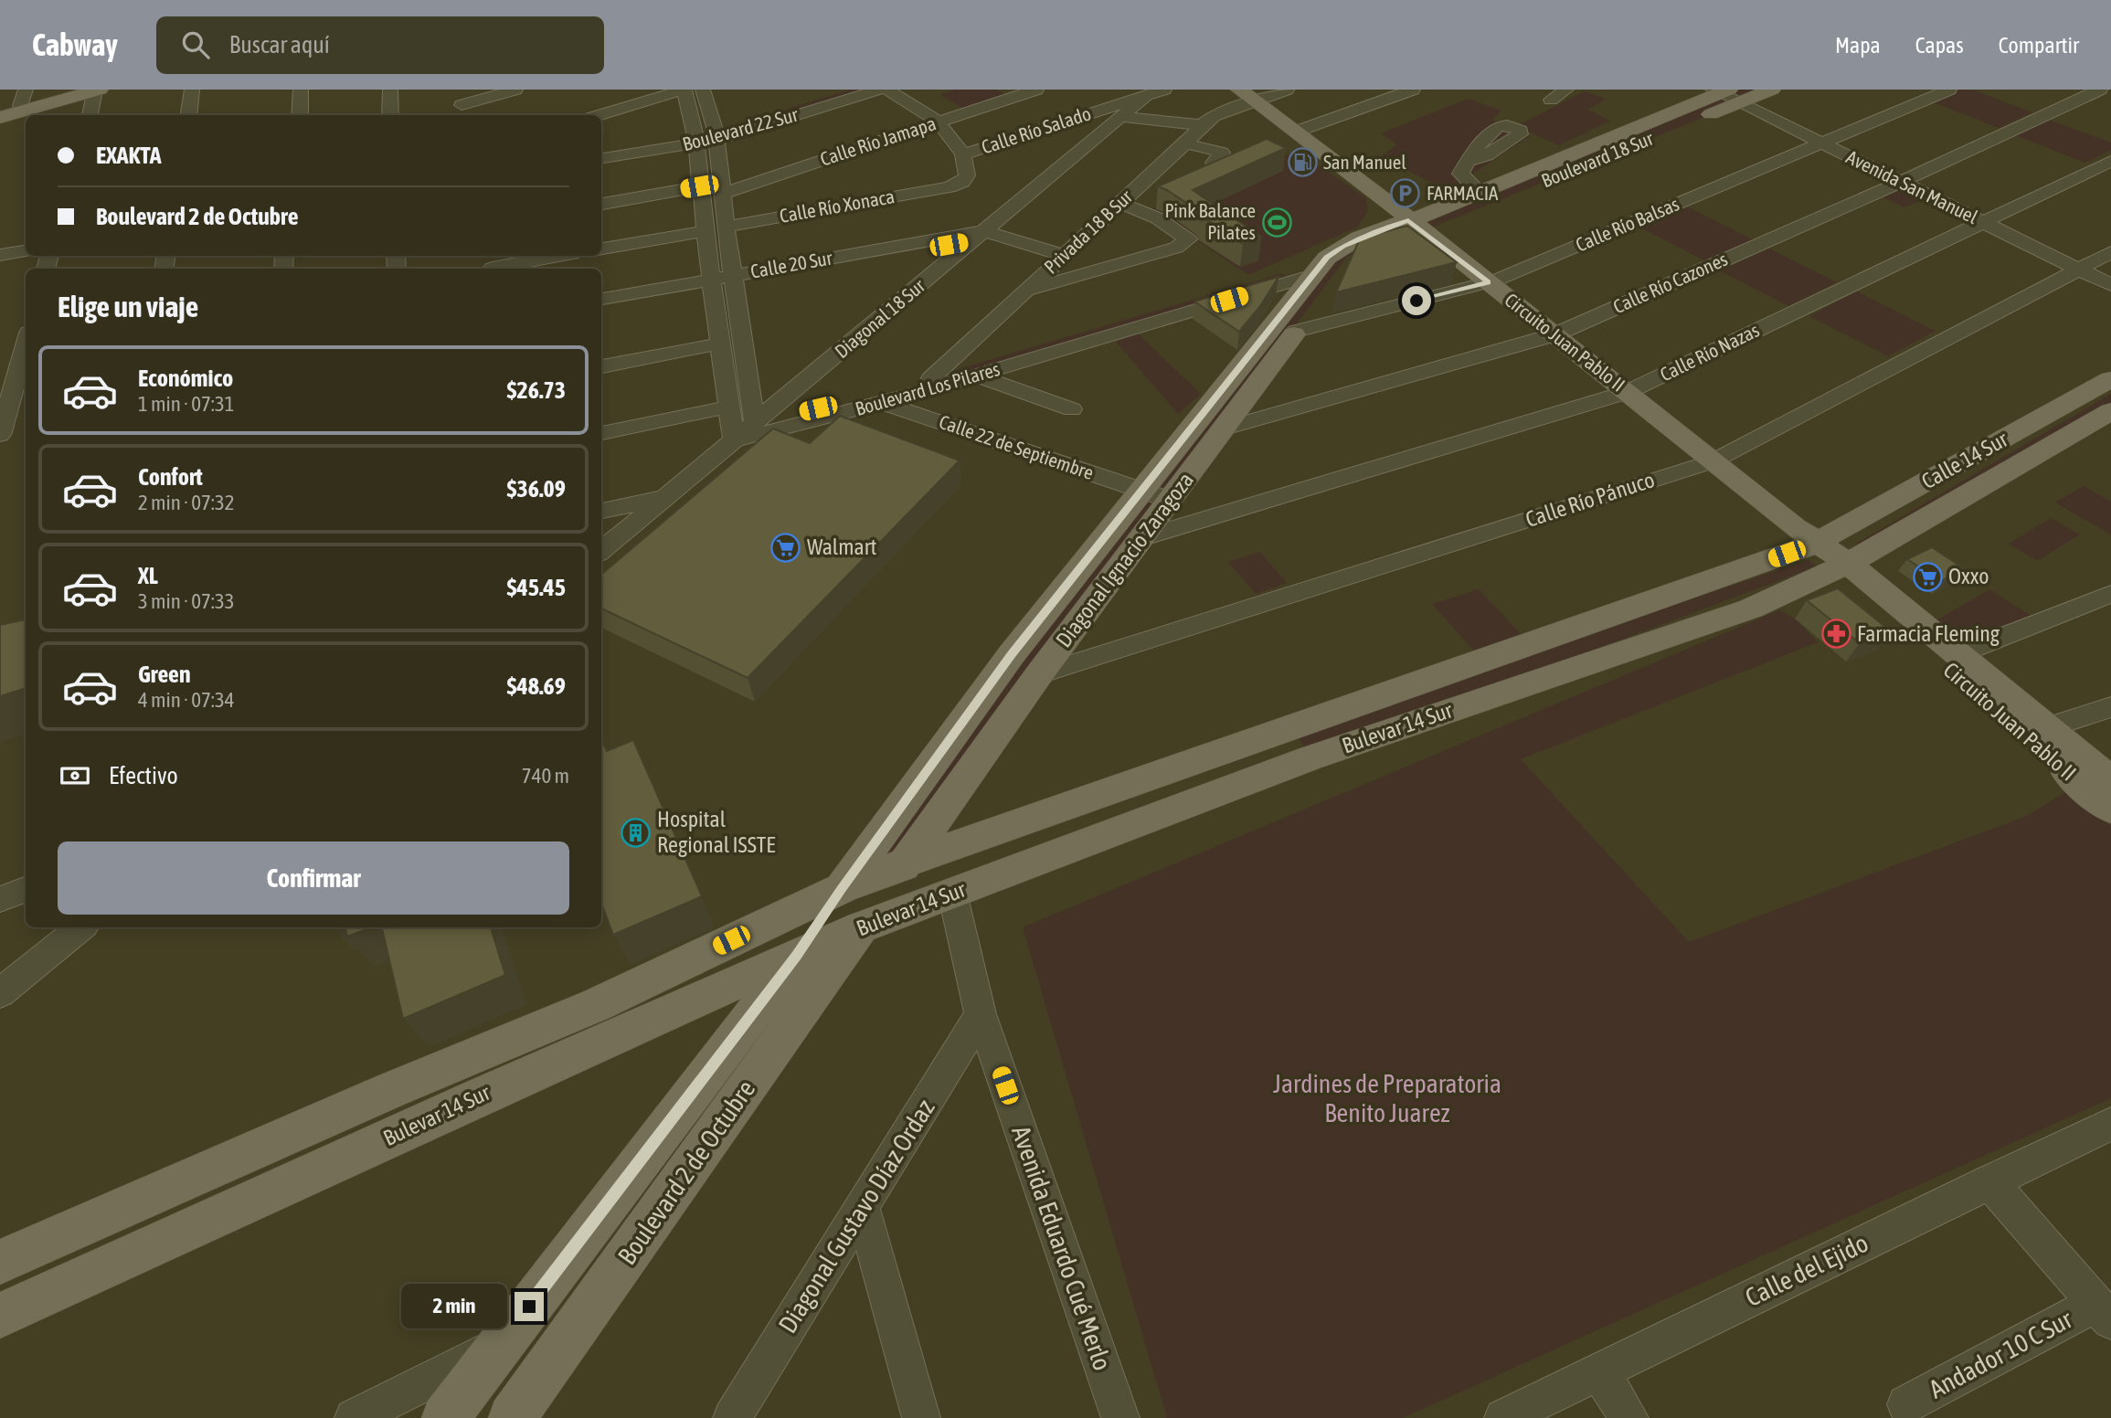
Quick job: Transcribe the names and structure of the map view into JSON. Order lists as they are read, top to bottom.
{
  "streets": {
    "main road": [
      "Boulevard 18 Sur",
      "Circuito Juan Pablo II",
      "Calle 14 Sur",
      "Diagonal Ignacio Zaragoza",
      "Bulevar 14 Sur",
      "Boulevard 2 de Octubre"
    ],
    "street": [
      "Boulevard 22 Sur",
      "Calle Río Salado",
      "Calle Río Jamapa",
      "Avenida San Manuel",
      "Calle Río Xonaca",
      "Calle Río Balsas",
      "Privada 18 B Sur",
      "Calle 20 Sur",
      "Calle Río Cazones",
      "Diagonal 18 Sur",
      "Calle Río Nazas",
      "Boulevard Los Pilares",
      "Calle 22 de Septiembre",
      "Calle Río Pánuco",
      "Diagonal Gustavo Díaz Ordaz",
      "Avenida Eduardo Cué Merlo",
      "Calle del Ejido",
      "Andador 10 C Sur"
    ]
  },
  "crossings": [
    ["Calle Río Salado", "Calle Río Xonaca"],
    ["Calle Río Salado", "Diagonal 18 Sur"],
    ["Boulevard 18 Sur", "Avenida San Manuel"],
    ["Boulevard 18 Sur", "Circuito Juan Pablo II"],
    ["Boulevard 18 Sur", "Diagonal Ignacio Zaragoza"],
    ["Avenida San Manuel", "Calle Río Balsas"],
    ["Avenida San Manuel", "Calle Río Cazones"],
    ["Avenida San Manuel", "Calle Río Nazas"],
    ["Avenida San Manuel", "Calle Río Pánuco"],
    ["Calle Río Balsas", "Circuito Juan Pablo II"],
    ["Calle Río Balsas", "Diagonal Ignacio Zaragoza"],
    ["Privada 18 B Sur", "Circuito Juan Pablo II"],
    ["Privada 18 B Sur", "Boulevard Los Pilares"],
    ["Calle 20 Sur", "Diagonal 18 Sur"],
    ["Calle Río Cazones", "Circuito Juan Pablo II"],
    ["Calle Río Cazones", "Diagonal Ignacio Zaragoza"],
    ["Diagonal 18 Sur", "Boulevard Los Pilares"],
    ["Circuito Juan Pablo II", "Calle Río Nazas"],
    ["Circuito Juan Pablo II", "Calle 14 Sur"],
    ["Circuito Juan Pablo II", "Calle Río Pánuco"],
    ["Circuito Juan Pablo II", "Diagonal Ignacio Zaragoza"],
    ["Circuito Juan Pablo II", "Bulevar 14 Sur"],
    ["Calle Río Nazas", "Diagonal Ignacio Zaragoza"],
    ["Boulevard Los Pilares", "Calle 22 de Septiembre"],
    ["Boulevard Los Pilares", "Diagonal Ignacio Zaragoza"],
    ["Calle 22 de Septiembre", "Diagonal Ignacio Zaragoza"],
    ["Calle 14 Sur", "Bulevar 14 Sur"],
    ["Calle Río Pánuco", "Diagonal Ignacio Zaragoza"],
    ["Diagonal Ignacio Zaragoza", "Bulevar 14 Sur"],
    ["Diagonal Ignacio Zaragoza", "Boulevard 2 de Octubre"],
    ["Bulevar 14 Sur", "Boulevard 2 de Octubre"],
    ["Bulevar 14 Sur", "Avenida Eduardo Cué Merlo"],
    ["Diagonal Gustavo Díaz Ordaz", "Avenida Eduardo Cué Merlo"]
  ],
  "parks": ["Jardines de Preparatoria Benito Juarez"],
  "places": {
    "fuel station": ["San Manuel"],
    "parking": ["FARMACIA"],
    "sports": ["Pink Balance Pilates"],
    "supermarket": ["Walmart", "Oxxo"],
    "pharmacy": ["Farmacia Fleming"],
    "building": ["Hospital Regional ISSTE"]
  },
  "page": {
    "header": "Cabway",
    "search": "Buscar aquí",
    "nav": ["Mapa", "Capas", "Compartir"],
    "banner": ["EXAKTA", "Boulevard 2 de Octubre"],
    "heading": "Elige un viaje",
    "list": [
      {
        "name": "Económico",
        "note": "1 min · 07:31",
        "value": "$26.73"
      },
      {
        "name": "Confort",
        "note": "2 min · 07:32",
        "value": "$36.09"
      },
      {
        "name": "XL",
        "note": "3 min · 07:33",
        "value": "$45.45"
      },
      {
        "name": "Green",
        "note": "4 min · 07:34",
        "value": "$48.69"
      }
    ],
    "pay": ["Efectivo", "740 m"],
    "buttons": "Confirmar",
    "bubble": "2 min"
  }
}
